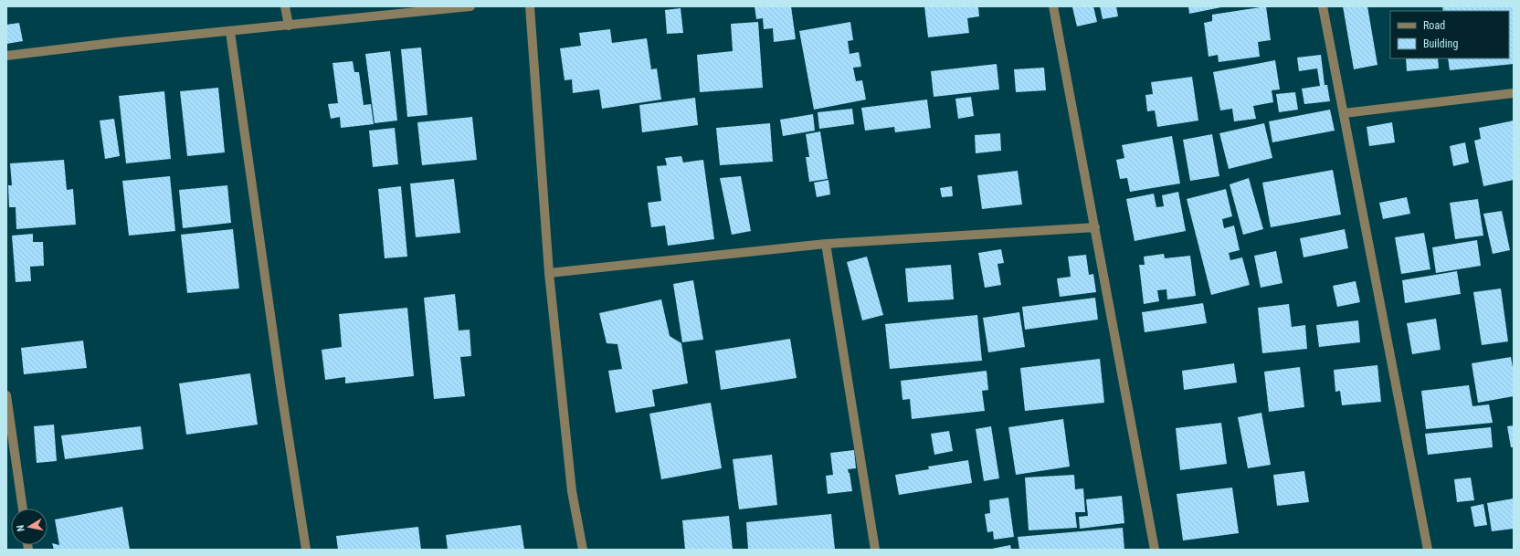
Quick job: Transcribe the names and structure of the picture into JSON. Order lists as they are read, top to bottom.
{
  "legend": ["Road", "Building"],
  "north": "left"
}
